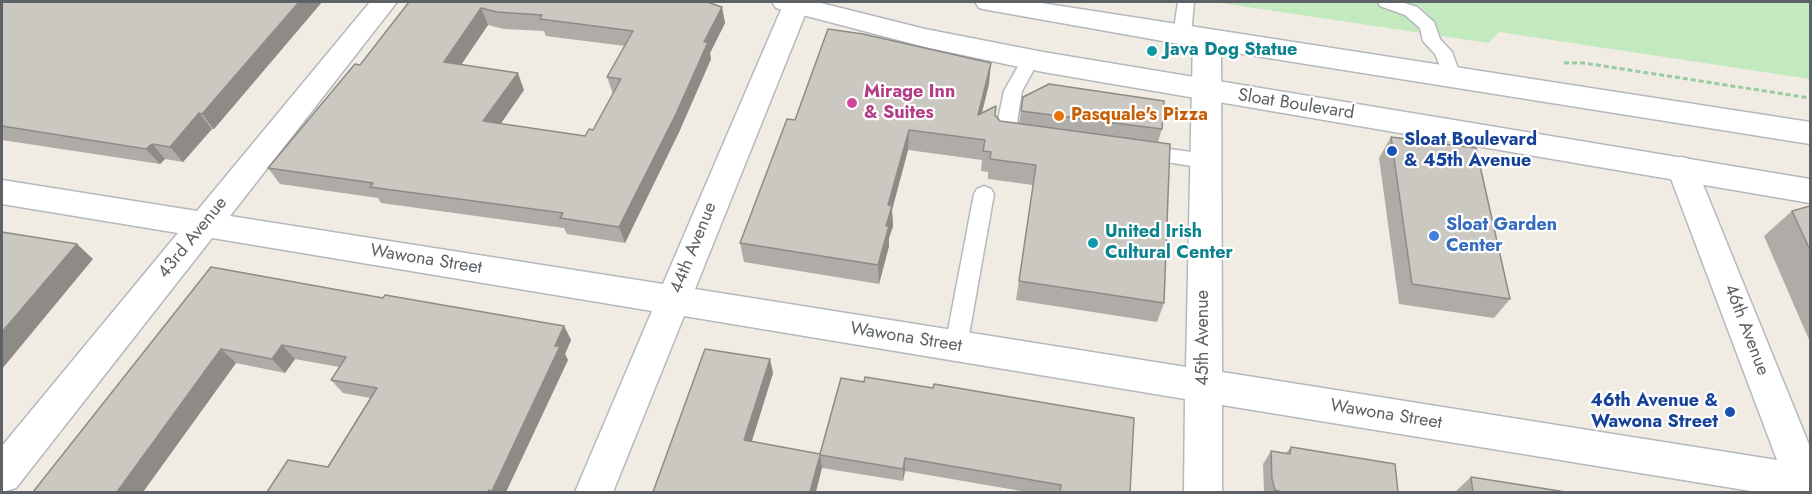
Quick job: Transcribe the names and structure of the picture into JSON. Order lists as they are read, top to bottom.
{
  "streets": {
    "street": [
      "Sloat Boulevard",
      "43rd Avenue",
      "44th Avenue",
      "Wawona Street",
      "46th Avenue",
      "45th Avenue"
    ]
  },
  "crossings": [
    ["Sloat Boulevard", "44th Avenue"],
    ["Sloat Boulevard", "46th Avenue"],
    ["Sloat Boulevard", "45th Avenue"],
    ["43rd Avenue", "Wawona Street"],
    ["44th Avenue", "Wawona Street"],
    ["Wawona Street", "46th Avenue"],
    ["Wawona Street", "45th Avenue"]
  ],
  "places": [
    "Java Dog Statue",
    "Mirage Inn & Suites",
    "Pasquale's Pizza",
    "Sloat Boulevard & 45th Avenue",
    "Sloat Garden Center",
    "United Irish Cultural Center",
    "46th Avenue & Wawona Street"
  ]
}
